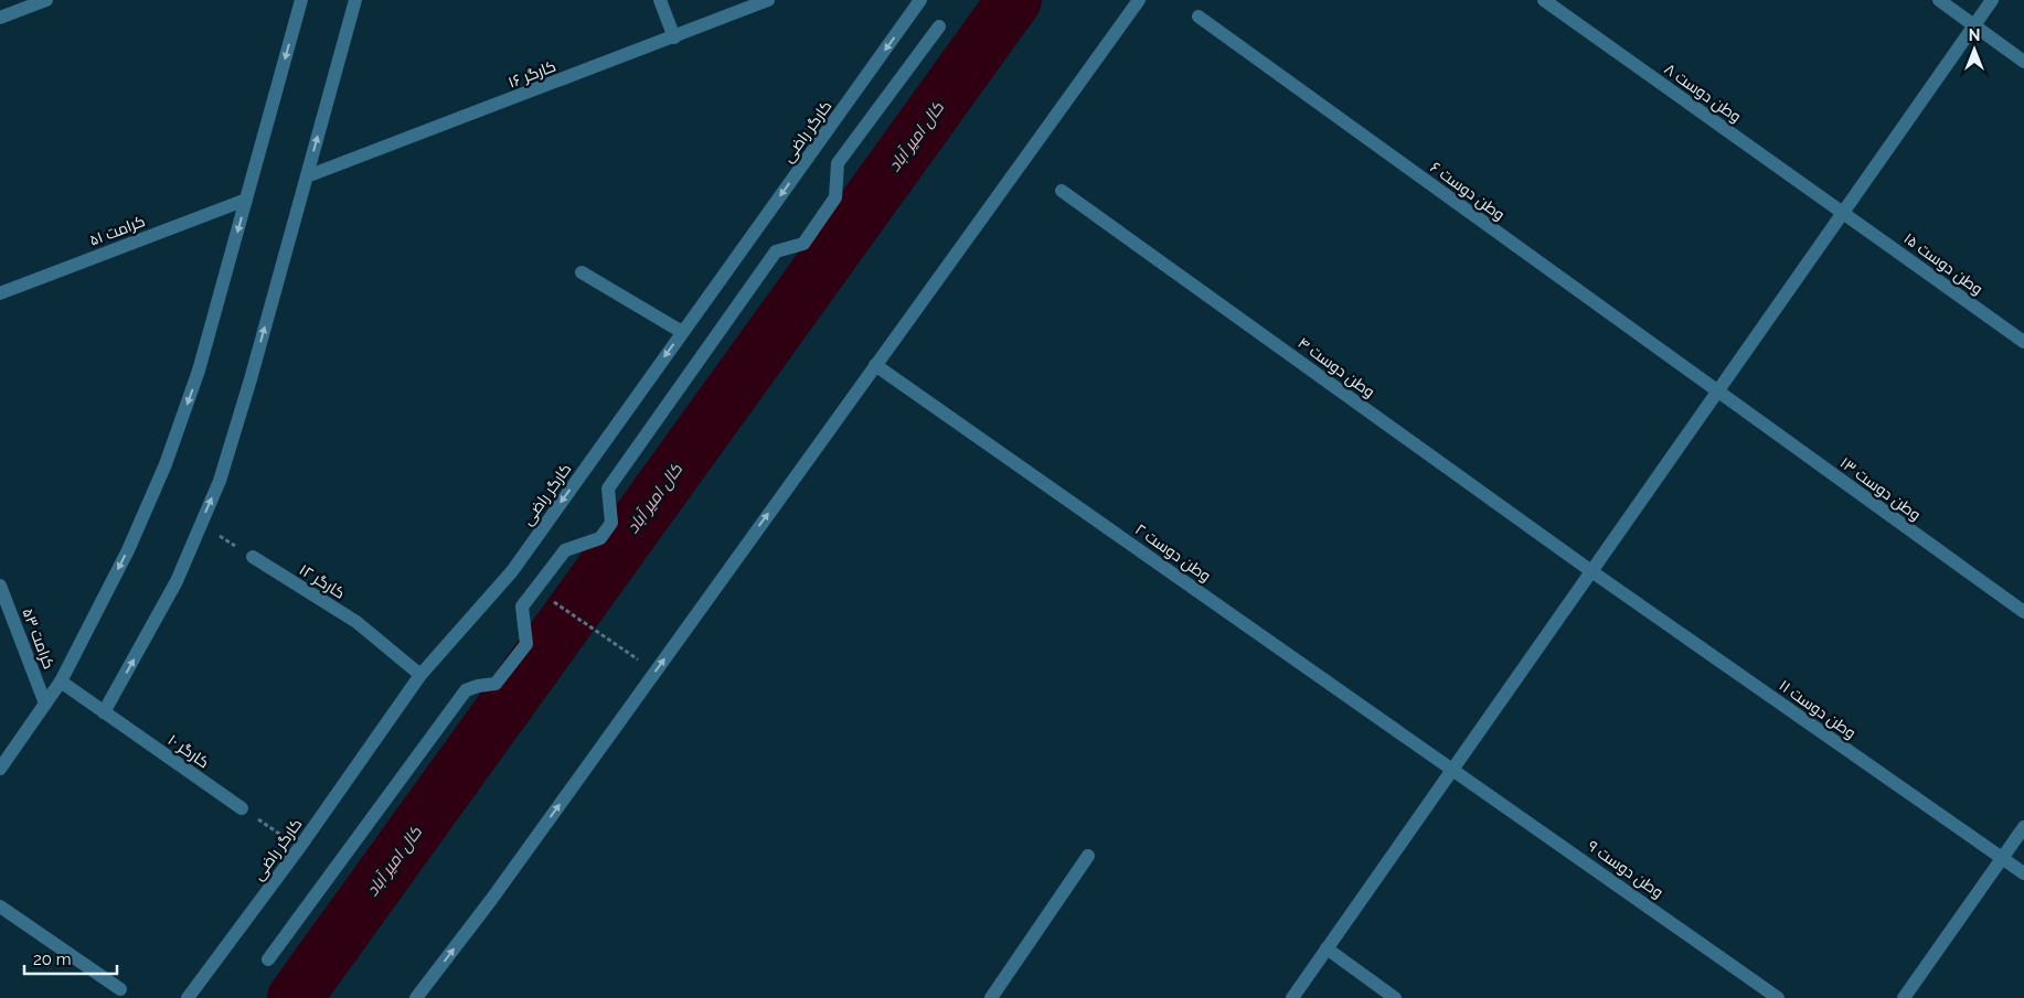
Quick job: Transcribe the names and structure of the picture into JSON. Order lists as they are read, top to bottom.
{
  "streets": {
    "street": [
      "کارگر ۱۶",
      "وطن دوست ۸",
      "کارگر راضی",
      "وطن دوست ۶",
      "کرامت ۵۱",
      "وطن دوست ۱۵",
      "وطن دوست ۴",
      "وطن دوست ۱۳",
      "وطن دوست ۲",
      "کارگر ۱۲",
      "کرامت ۵۳",
      "وطن دوست ۱۱",
      "کارگر ۱۰",
      "وطن دوست ۹"
    ]
  },
  "crossings": [
    ["وطن دوست ۸", "وطن دوست ۱۵"],
    ["کارگر راضی", "کارگر ۱۲"],
    ["وطن دوست ۶", "وطن دوست ۱۳"],
    ["وطن دوست ۴", "وطن دوست ۱۱"],
    ["وطن دوست ۲", "وطن دوست ۹"]
  ],
  "water": ["کال امیر آباد"],
  "scale_bar": "20 m",
  "north": "top"
}
